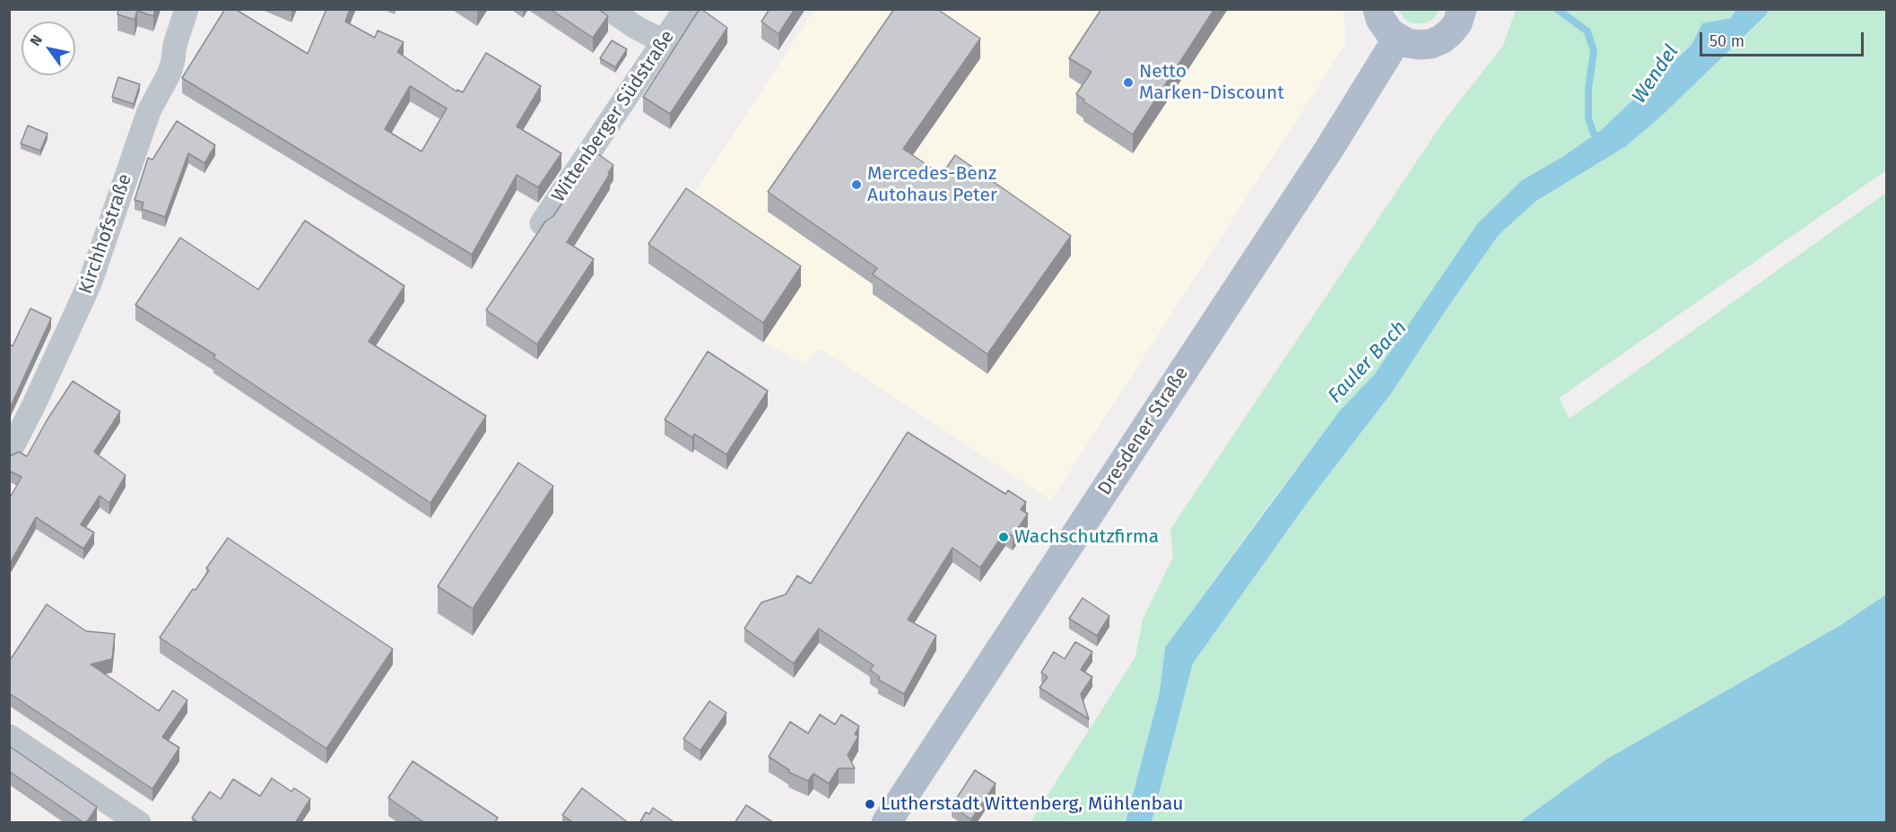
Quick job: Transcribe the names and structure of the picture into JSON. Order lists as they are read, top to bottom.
{
  "streets": {
    "main road": ["Dresdener Straße"],
    "street": ["Wittenberger Südstraße", "Kirchhofstraße"]
  },
  "water": ["Wendel", "Fauler Bach"],
  "places": [
    "Netto Marken-Discount",
    "Mercedes-Benz Autohaus Peter",
    "Wachschutzfirma",
    "Lutherstadt Wittenberg, Mühlenbau"
  ],
  "scale_bar": "50 m",
  "north": "top left"
}
